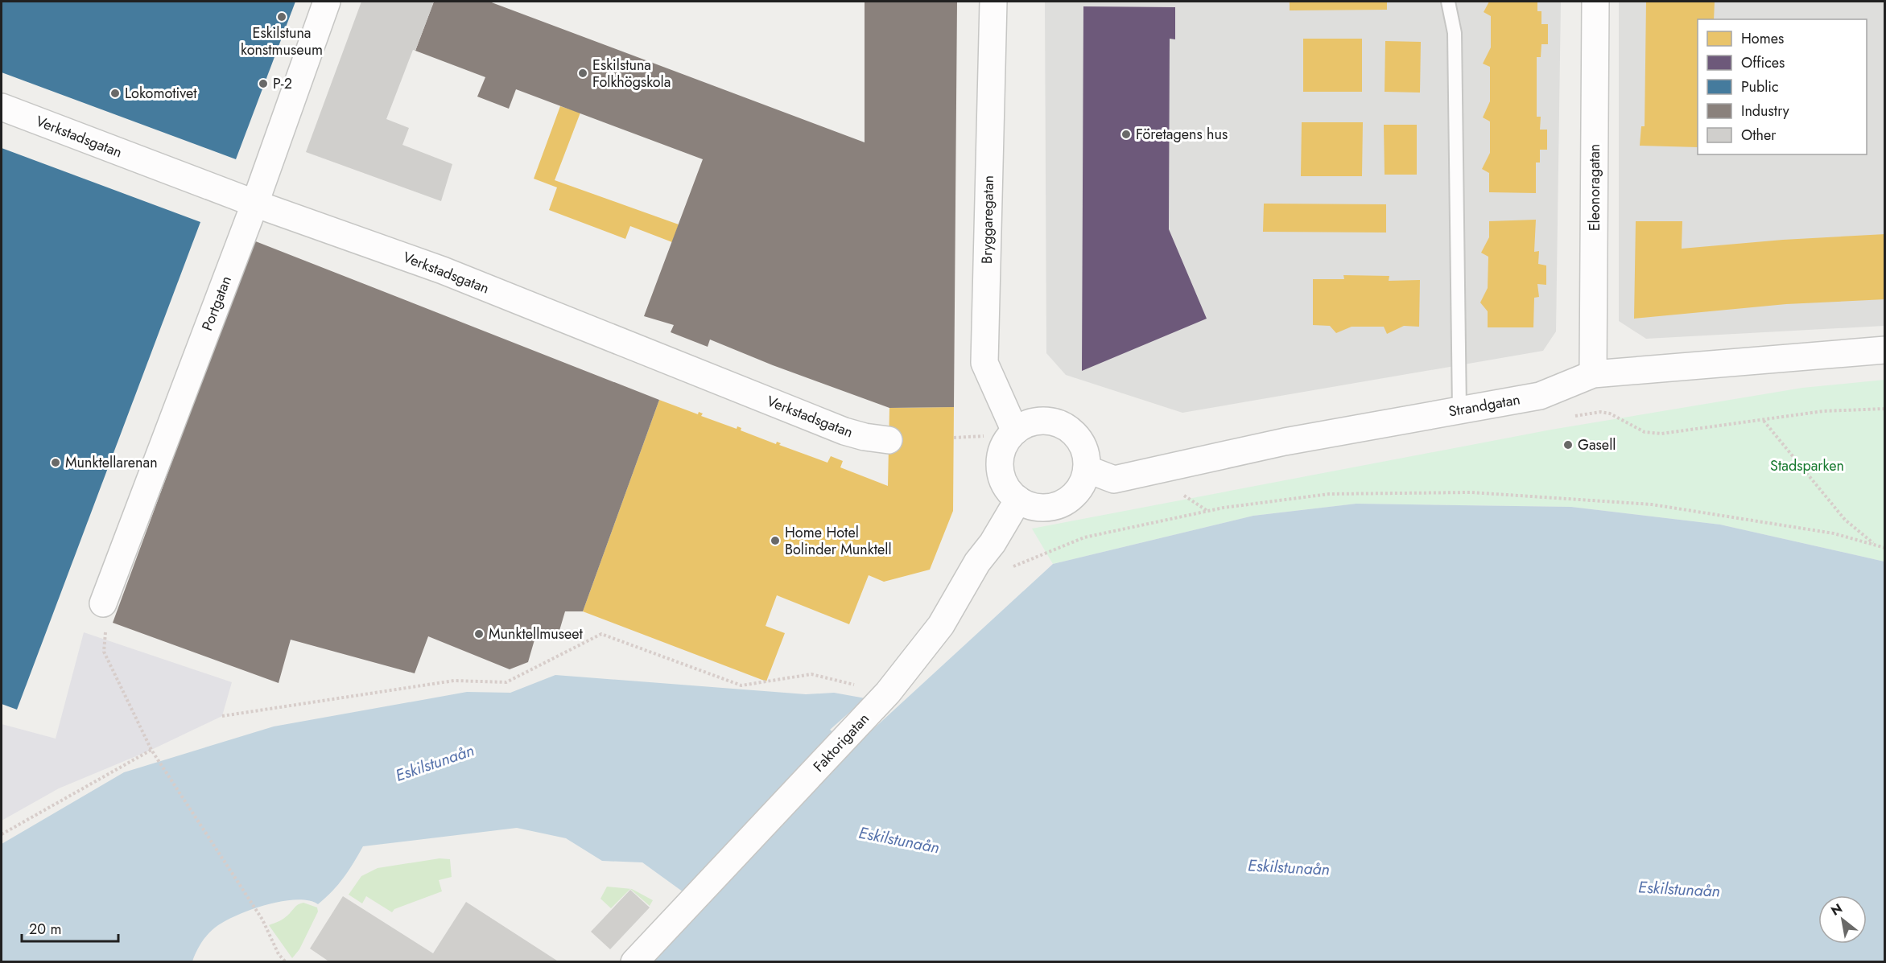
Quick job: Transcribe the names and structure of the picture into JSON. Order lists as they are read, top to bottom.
{
  "streets": {
    "street": [
      "Verkstadsgatan",
      "Eleonoragatan",
      "Bryggaregatan",
      "Portgatan",
      "Strandgatan",
      "Faktorigatan"
    ]
  },
  "crossings": [
    ["Verkstadsgatan", "Portgatan"],
    ["Eleonoragatan", "Strandgatan"],
    ["Bryggaregatan", "Strandgatan"],
    ["Bryggaregatan", "Faktorigatan"],
    ["Strandgatan", "Faktorigatan"]
  ],
  "water": ["Eskilstunaån"],
  "parks": ["Stadsparken"],
  "places": [
    "Eskilstuna konstmuseum",
    "Eskilstuna Folkhögskola",
    "P-2",
    "Lokomotivet",
    "Företagens hus",
    "Gasell",
    "Munktellarenan",
    "Home Hotel Bolinder Munktell",
    "Munktellmuseet"
  ],
  "legend": [
    "Homes",
    "Offices",
    "Public",
    "Industry",
    "Other"
  ],
  "scale_bar": "20 m",
  "north": "top left"
}
